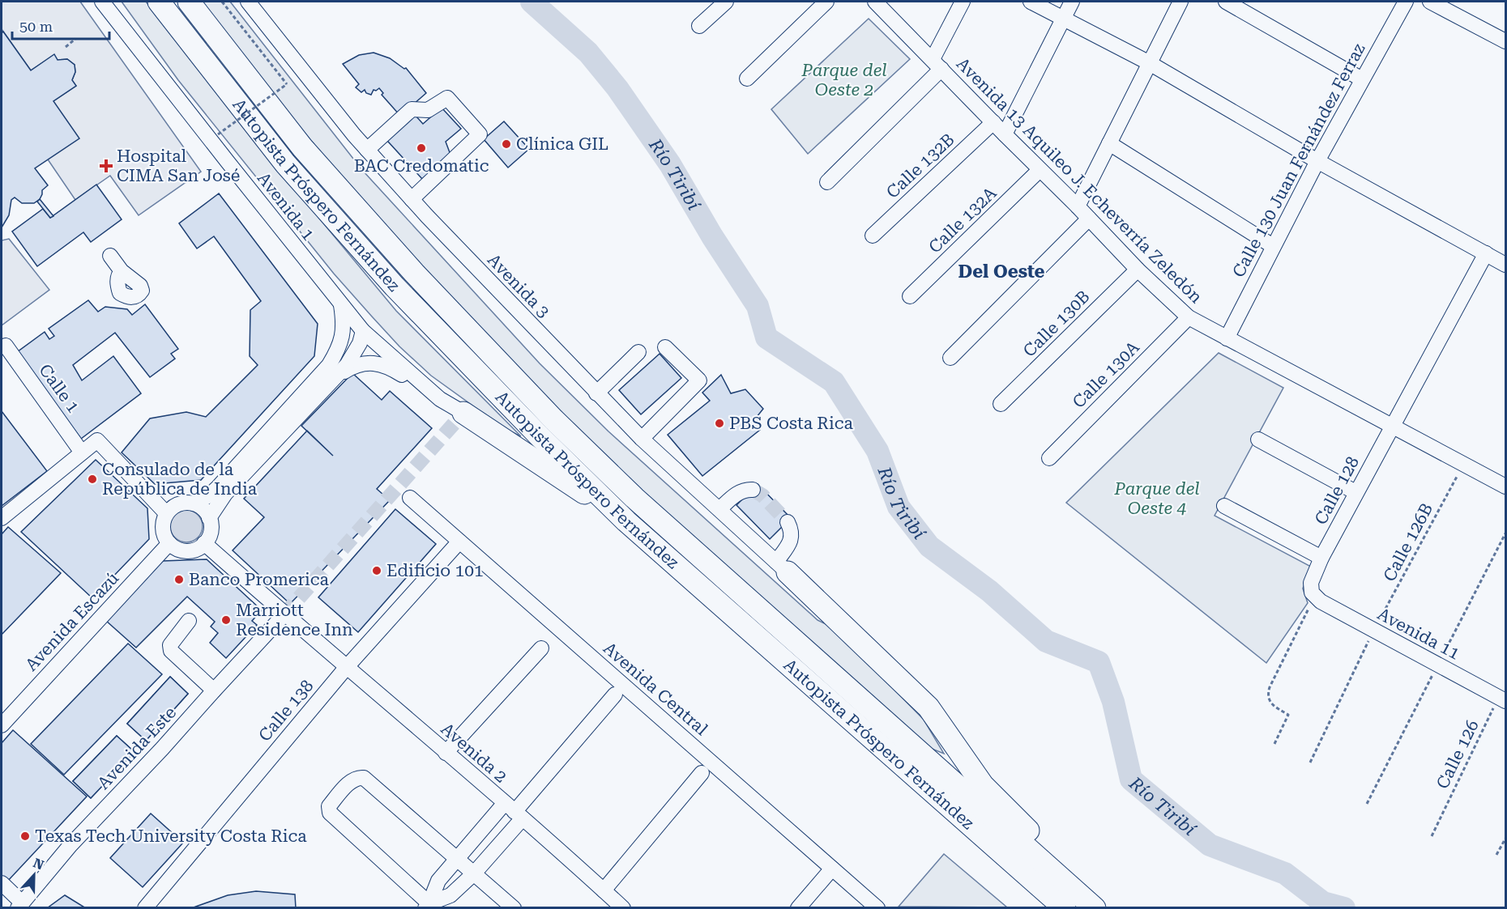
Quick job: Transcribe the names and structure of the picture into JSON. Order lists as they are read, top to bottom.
{
  "streets": {
    "highway": ["Autopista Próspero Fernández"],
    "street": [
      "Calle 130 Juan Fernández Ferraz",
      "Calle 132B",
      "Avenida 13 Aquileo J. Echeverría Zeledón",
      "Avenida 1",
      "Calle 132A",
      "Avenida 3",
      "Calle 130B",
      "Calle 130A",
      "Calle 1",
      "Calle 128",
      "Avenida Escazú",
      "Avenida 11",
      "Avenida Central",
      "Calle 138",
      "Avenida Este",
      "Avenida 2"
    ],
    "path": ["Calle 126B", "Calle 126"]
  },
  "crossings": [
    ["Calle 130 Juan Fernández Ferraz", "Avenida 13 Aquileo J. Echeverría Zeledón"],
    ["Calle 132B", "Avenida 13 Aquileo J. Echeverría Zeledón"],
    ["Avenida 13 Aquileo J. Echeverría Zeledón", "Calle 132A"],
    ["Avenida 13 Aquileo J. Echeverría Zeledón", "Calle 130B"],
    ["Avenida 13 Aquileo J. Echeverría Zeledón", "Calle 130A"],
    ["Avenida 13 Aquileo J. Echeverría Zeledón", "Calle 128"],
    ["Avenida 13 Aquileo J. Echeverría Zeledón", "Calle 126B"],
    ["Calle 128", "Avenida 11"],
    ["Calle 126B", "Avenida 11"],
    ["Avenida 11", "Calle 126"],
    ["Avenida Central", "Calle 138"],
    ["Calle 138", "Avenida 2"],
    ["Avenida Este", "Avenida 2"]
  ],
  "districts": ["Del Oeste"],
  "water": ["Río Tiribí"],
  "parks": ["Parque del Oeste 2", "Parque del Oeste 4"],
  "places": {
    "other": [
      "Clínica GIL",
      "BAC Credomatic",
      "PBS Costa Rica",
      "Consulado de la República de India",
      "Edificio 101",
      "Banco Promerica",
      "Marriott Residence Inn",
      "Texas Tech University Costa Rica"
    ],
    "health": ["Hospital CIMA San José"]
  },
  "scale_bar": "50 m",
  "north": "top"
}
